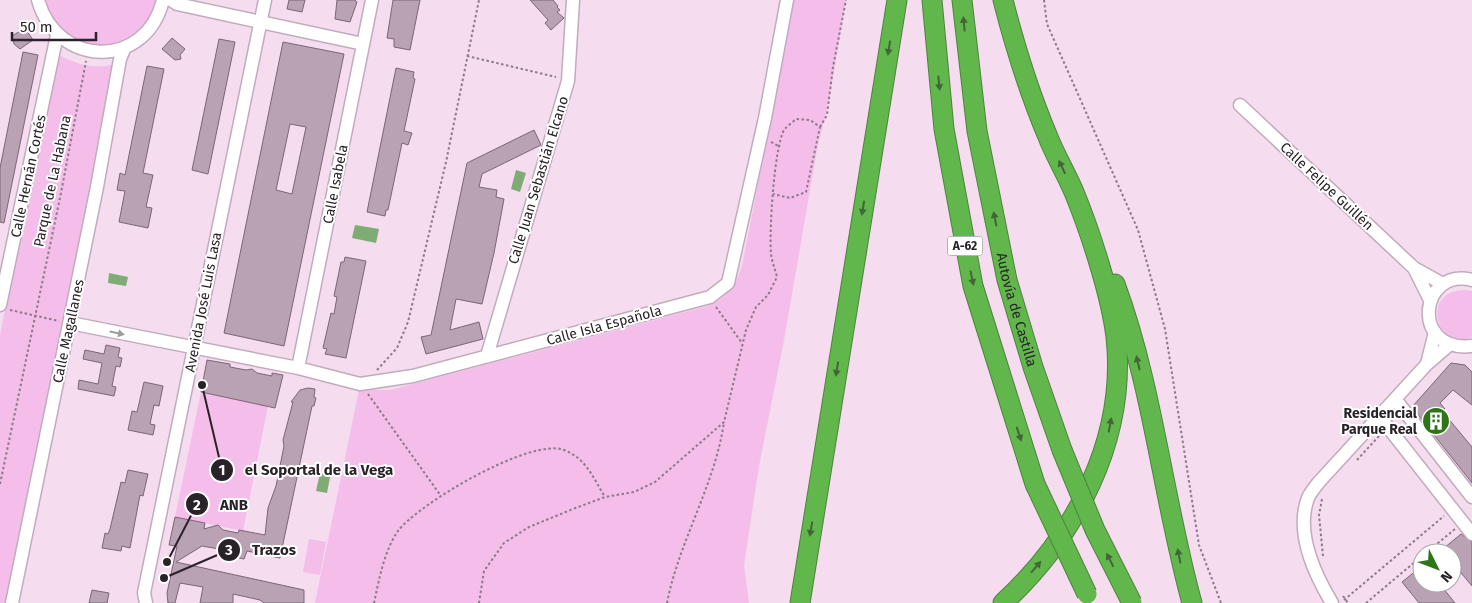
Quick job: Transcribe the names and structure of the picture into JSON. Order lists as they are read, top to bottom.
{
  "streets": {
    "highway": ["A-62", "Autovía de Castilla"],
    "street": [
      "Calle Hernán Cortés",
      "Calle Juan Sebastián Elcano",
      "Calle Isabela",
      "Calle Felipe Guillén",
      "Avenida José Luis Lasa",
      "Calle Isla Española",
      "Calle Magallanes"
    ],
    "path": ["Parque de La Habana"]
  },
  "crossings": [
    ["Calle Juan Sebastián Elcano", "Calle Isla Española"],
    ["Calle Isabela", "Calle Isla Española"],
    ["Avenida José Luis Lasa", "Calle Isla Española"],
    ["Calle Isla Española", "Calle Magallanes"]
  ],
  "places": {
    "other": ["el Soportal de la Vega", "ANB", "Trazos"],
    "building": ["Residencial Parque Real"]
  },
  "scale_bar": "50 m",
  "north": "bottom right"
}
